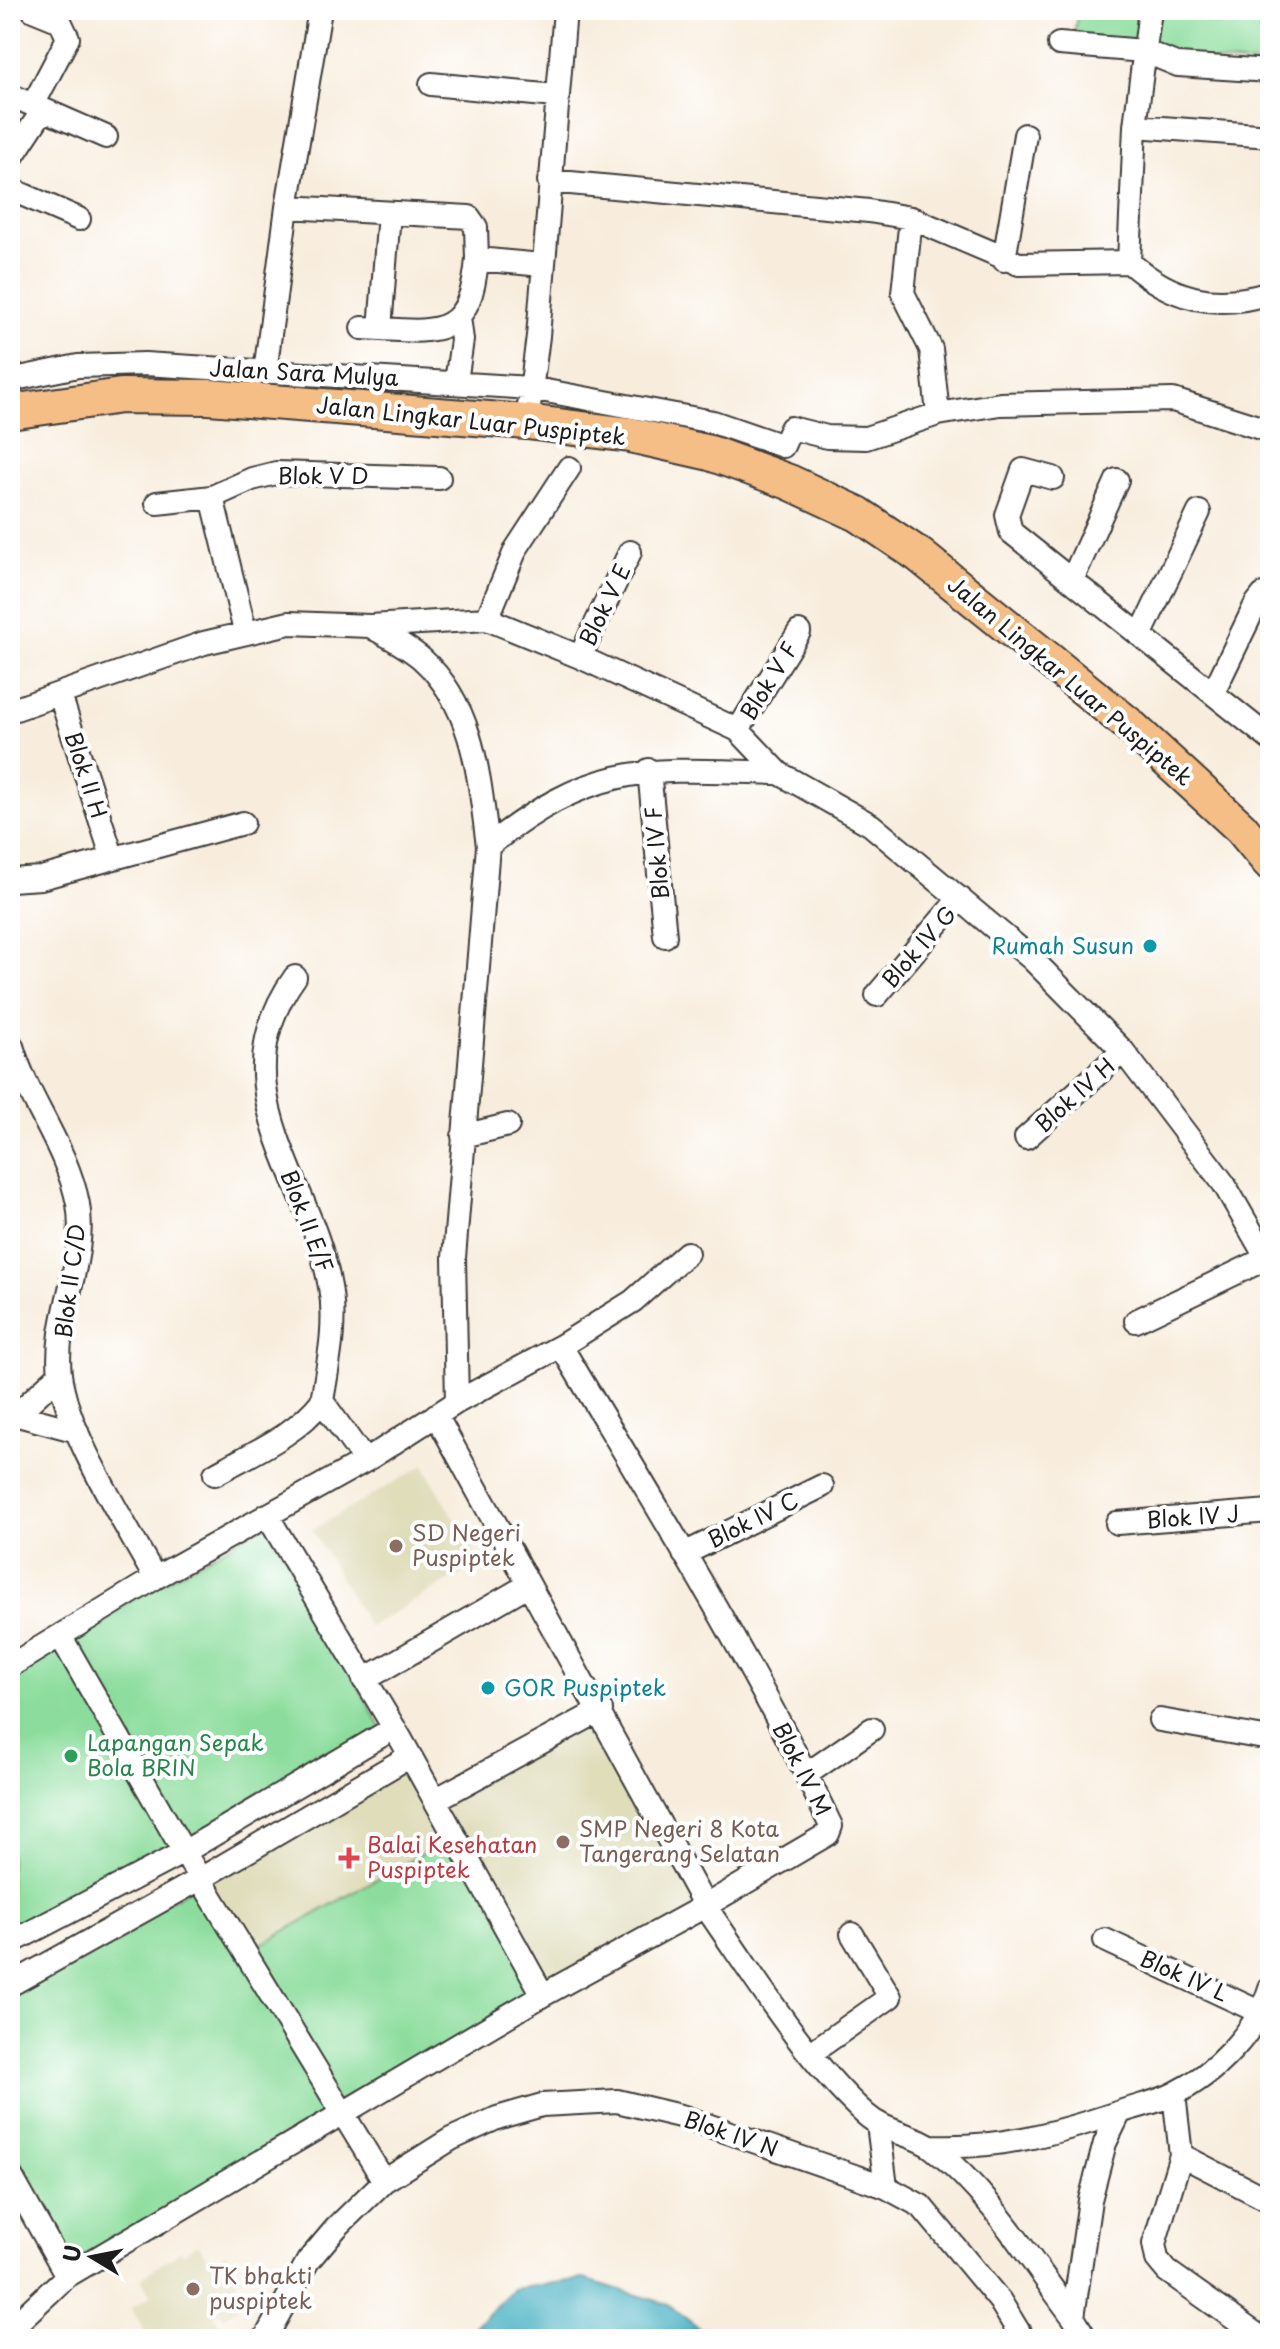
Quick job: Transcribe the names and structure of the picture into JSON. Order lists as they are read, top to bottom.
{
  "streets": {
    "main road": ["Jalan Lingkar Luar Puspiptek"],
    "street": [
      "Jalan Sara Mulya",
      "Blok V D",
      "Blok V E",
      "Blok V F",
      "Blok II H",
      "Blok IV F",
      "Blok IV G",
      "Blok IV H",
      "Blok II E/F",
      "Blok II C/D",
      "Blok IV J",
      "Blok IV C",
      "Blok IV M",
      "Blok IV L",
      "Blok IV N"
    ]
  },
  "crossings": [
    ["Blok IV C", "Blok IV M"]
  ],
  "places": {
    "other": [
      "Rumah Susun",
      "SD Negeri Puspiptek",
      "GOR Puspiptek",
      "Lapangan Sepak Bola BRIN",
      "SMP Negeri 8 Kota Tangerang Selatan",
      "TK bhakti puspiptek"
    ],
    "health": ["Balai Kesehatan Puspiptek"]
  },
  "north": "left"
}
